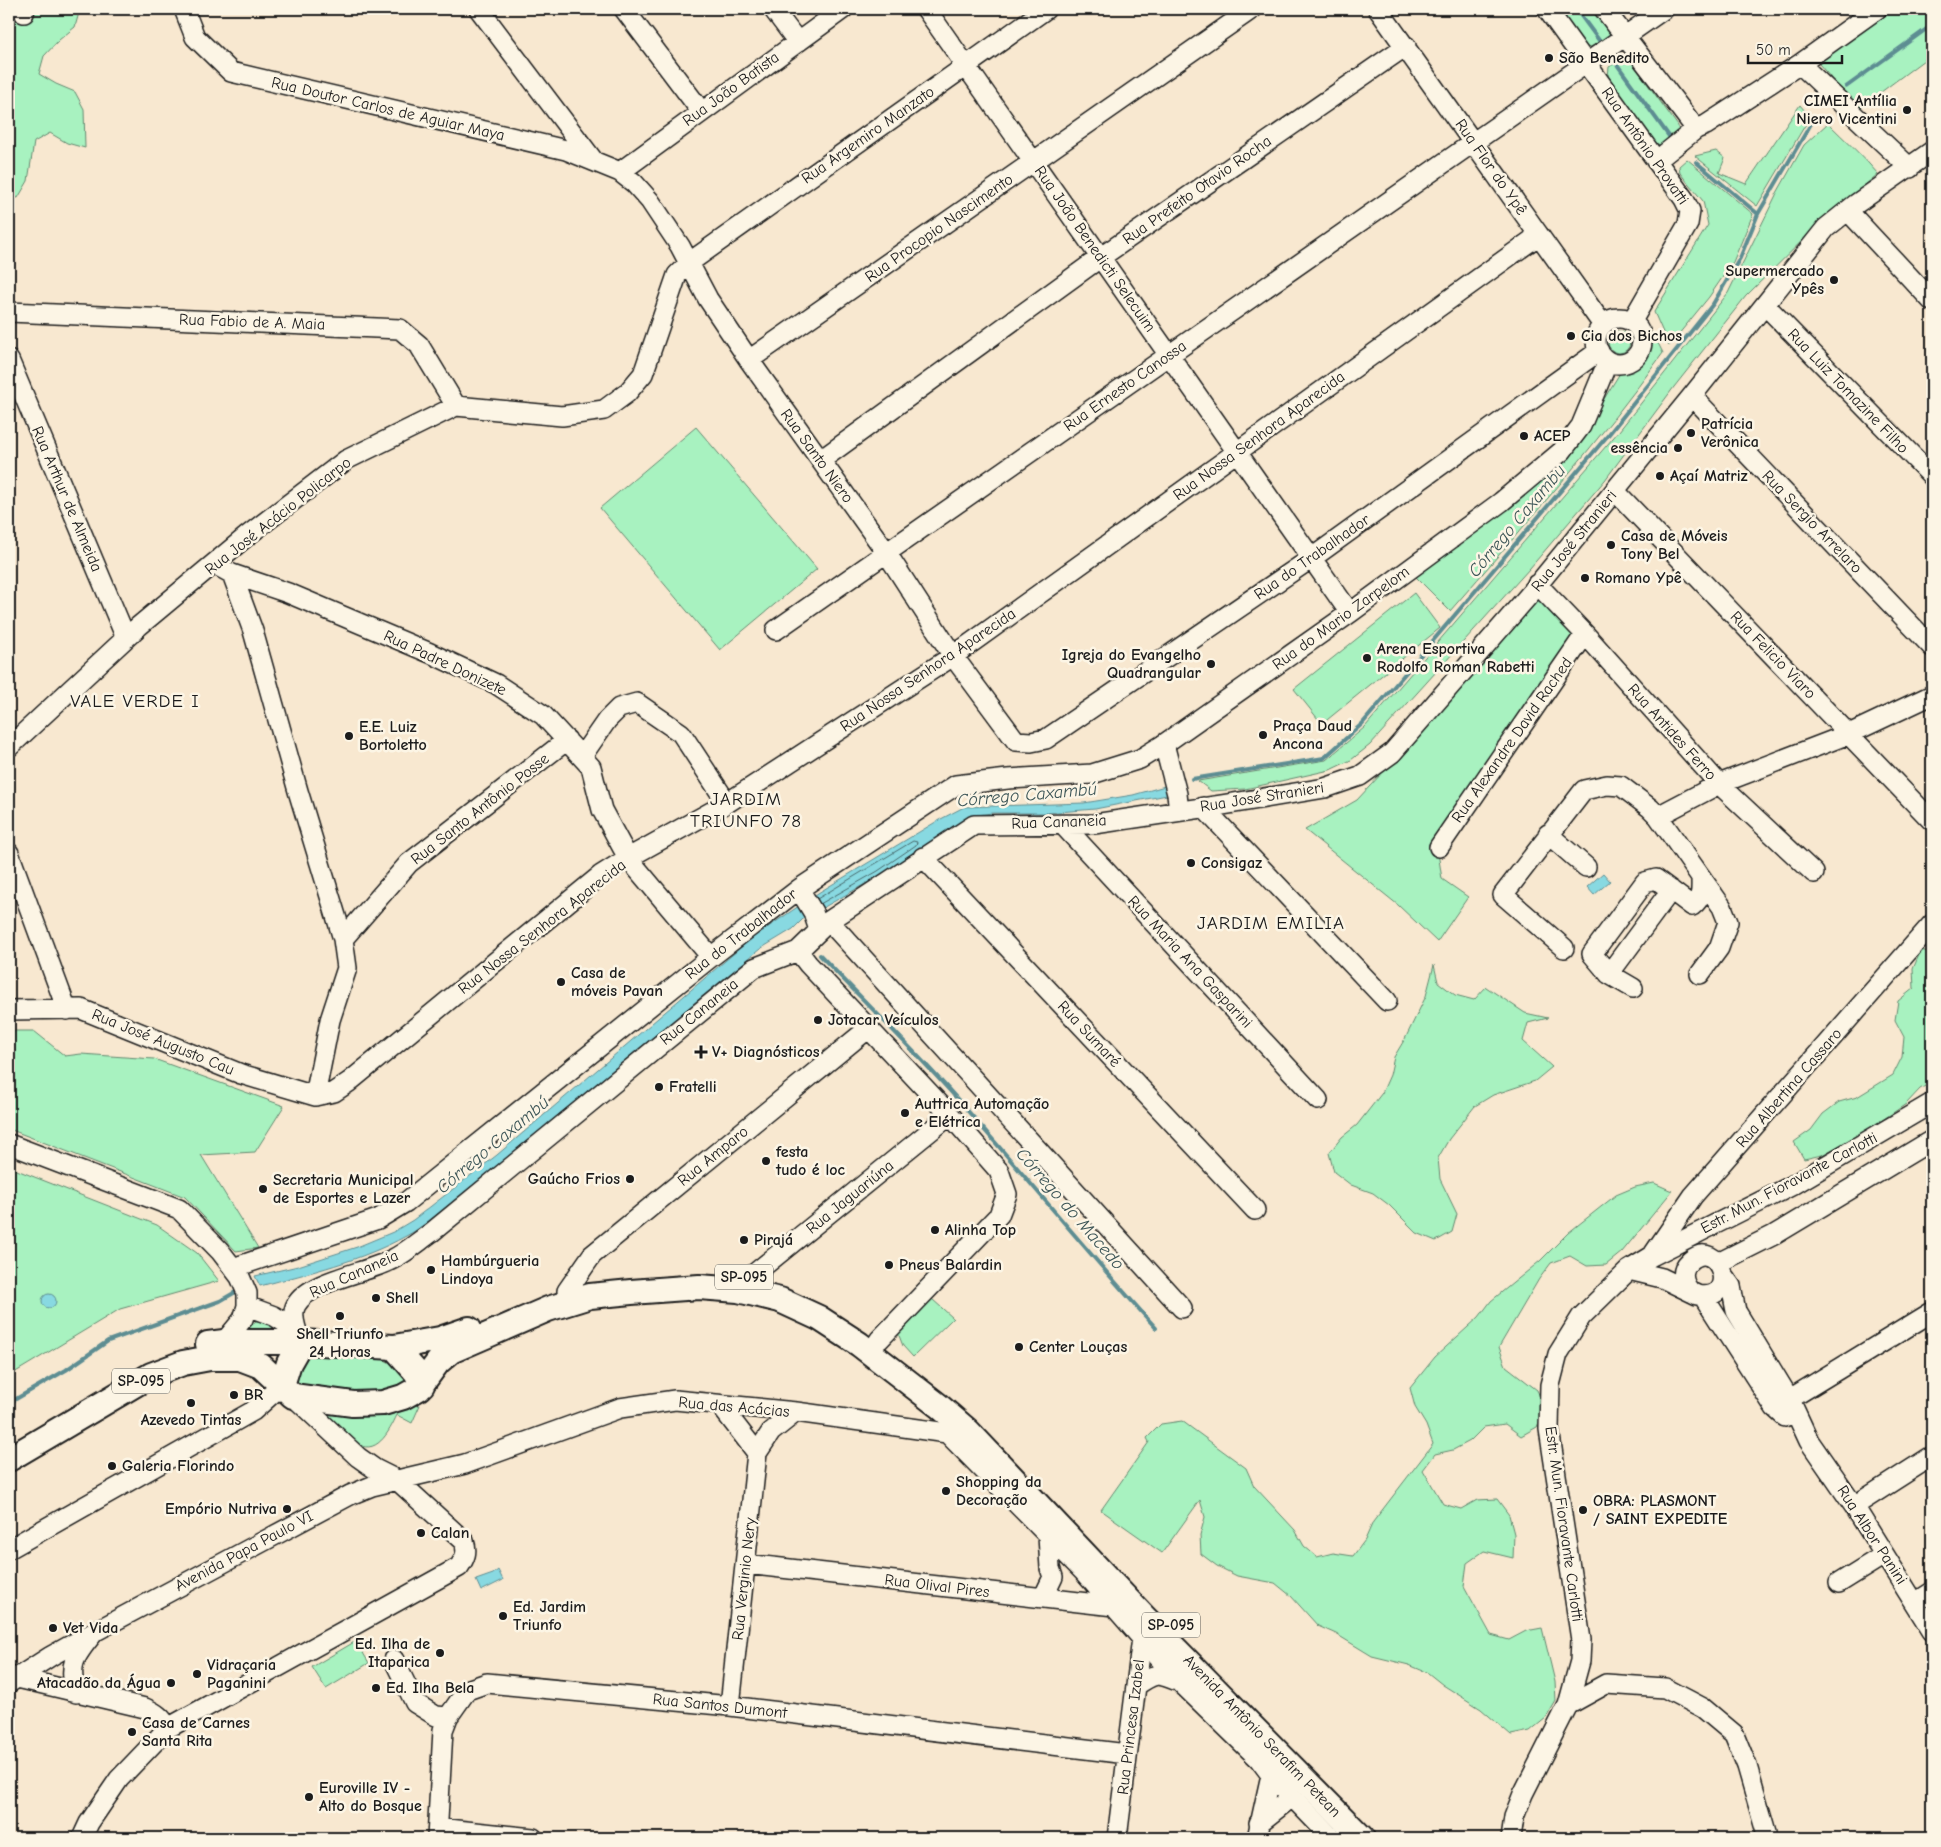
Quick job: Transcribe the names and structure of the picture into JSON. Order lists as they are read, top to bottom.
{
  "streets": {
    "main road": ["SP-095", "Avenida Antônio Serafim Petean"],
    "street": [
      "Rua João Batista",
      "Rua Doutor Carlos de Aguiar Maya",
      "Rua Argemiro Manzato",
      "Rua Antônio Provatti",
      "Rua Flor do Ypê",
      "Rua Prefeito Otavio Rocha",
      "Rua Procopio Nascimento",
      "Rua João Benedicti Selecuim",
      "Rua Fabio de A. Maia",
      "Rua Ernesto Canossa",
      "Rua Luiz Tomazine Filho",
      "Rua Nossa Senhora Aparecida",
      "Rua Santo Niero",
      "Rua Arthur de Almeida",
      "Rua José Acácio Policarpo",
      "Rua Sergio Arrelaro",
      "Rua José Stranieri",
      "Rua do Trabalhador",
      "Rua do Mario Zarpelom",
      "Rua Felicio Viaro",
      "Rua Padre Donizete",
      "Rua Antides Ferro",
      "Rua Alexandre David Rached",
      "Rua Santo Antônio Posse",
      "Rua Cananeia",
      "Rua Maria Ana Gasparini",
      "Rua Sumaré",
      "Rua José Augusto Cau",
      "Rua Albertina Cassaro",
      "Rua Amparo",
      "Estr. Mun. Fioravante Carlotti",
      "Rua Jaguariúna",
      "Rua das Acácias",
      "Rua Albor Panini",
      "Avenida Papa Paulo VI",
      "Rua Verginio Nery",
      "Rua Olival Pires",
      "Rua Santos Dumont",
      "Rua Princesa Izabel"
    ]
  },
  "crossings": [
    ["Rua João Batista", "Rua Doutor Carlos de Aguiar Maya"],
    ["Rua João Batista", "Rua Santo Niero"],
    ["Rua Doutor Carlos de Aguiar Maya", "Rua Santo Niero"],
    ["Rua Argemiro Manzato", "Rua João Benedicti Selecuim"],
    ["Rua Argemiro Manzato", "Rua Santo Niero"],
    ["Rua Antônio Provatti", "Rua Flor do Ypê"],
    ["Rua Antônio Provatti", "Rua Ernesto Canossa"],
    ["Rua Antônio Provatti", "Rua do Trabalhador"],
    ["Rua Antônio Provatti", "Rua do Mario Zarpelom"],
    ["Rua Flor do Ypê", "Rua Prefeito Otavio Rocha"],
    ["Rua Flor do Ypê", "Rua Ernesto Canossa"],
    ["Rua Flor do Ypê", "Rua Nossa Senhora Aparecida"],
    ["Rua Flor do Ypê", "Rua do Trabalhador"],
    ["Rua Flor do Ypê", "Rua do Mario Zarpelom"],
    ["Rua Prefeito Otavio Rocha", "Rua João Benedicti Selecuim"],
    ["Rua Prefeito Otavio Rocha", "Rua Santo Niero"],
    ["Rua Procopio Nascimento", "Rua João Benedicti Selecuim"],
    ["Rua Procopio Nascimento", "Rua Santo Niero"],
    ["Rua João Benedicti Selecuim", "Rua Ernesto Canossa"],
    ["Rua João Benedicti Selecuim", "Rua Nossa Senhora Aparecida"],
    ["Rua João Benedicti Selecuim", "Rua do Trabalhador"],
    ["Rua João Benedicti Selecuim", "Rua do Mario Zarpelom"],
    ["Rua Fabio de A. Maia", "Rua José Acácio Policarpo"],
    ["Rua Ernesto Canossa", "Rua Santo Niero"],
    ["Rua Luiz Tomazine Filho", "Rua José Stranieri"],
    ["Rua Nossa Senhora Aparecida", "Rua Santo Niero"],
    ["Rua Nossa Senhora Aparecida", "Rua Padre Donizete"],
    ["Rua Nossa Senhora Aparecida", "Rua José Augusto Cau"],
    ["Rua Santo Niero", "Rua do Trabalhador"],
    ["Rua Arthur de Almeida", "Rua José Acácio Policarpo"],
    ["Rua José Acácio Policarpo", "Rua Padre Donizete"],
    ["Rua Sergio Arrelaro", "Rua José Stranieri"],
    ["Rua José Stranieri", "Rua Felicio Viaro"],
    ["Rua José Stranieri", "Rua Antides Ferro"],
    ["Rua José Stranieri", "Rua Cananeia"],
    ["Rua do Trabalhador", "Rua do Mario Zarpelom"],
    ["Rua do Trabalhador", "Rua Padre Donizete"],
    ["Rua Padre Donizete", "Rua Santo Antônio Posse"],
    ["Rua Antides Ferro", "Rua Alexandre David Rached"],
    ["Rua Cananeia", "Rua Maria Ana Gasparini"],
    ["Rua Cananeia", "Rua Sumaré"],
    ["Rua Cananeia", "Avenida Antônio Serafim Petean"],
    ["Rua Albertina Cassaro", "Estr. Mun. Fioravante Carlotti"],
    ["Rua Amparo", "Avenida Antônio Serafim Petean"],
    ["Rua Jaguariúna", "Avenida Antônio Serafim Petean"],
    ["SP-095", "Avenida Antônio Serafim Petean"],
    ["Rua das Acácias", "Avenida Papa Paulo VI"],
    ["Rua das Acácias", "Rua Verginio Nery"],
    ["Rua das Acácias", "Avenida Antônio Serafim Petean"],
    ["Rua Verginio Nery", "Rua Olival Pires"],
    ["Rua Verginio Nery", "Rua Santos Dumont"],
    ["Rua Olival Pires", "Avenida Antônio Serafim Petean"],
    ["Rua Santos Dumont", "Rua Princesa Izabel"],
    ["Rua Princesa Izabel", "Avenida Antônio Serafim Petean"]
  ],
  "districts": ["VALE VERDE I", "JARDIM TRIUNFO 78", "JARDIM EMILIA"],
  "water": ["Córrego Caxambu", "Córrego Caxambú", "Córrego do Macedo"],
  "places": {
    "other": [
      "São Benedito",
      "CIMEI Antília Niero Vicentini",
      "Supermercado Ypês",
      "Cia dos Bichos",
      "Patrícia Verônica",
      "ACEP",
      "essência",
      "Açaí Matriz",
      "Casa de Móveis Tony Bel",
      "Romano Ypê",
      "Arena Esportiva Rodolfo Roman Rabetti",
      "Igreja do Evangelho Quadrangular",
      "Praça Daud Ancona",
      "E.E. Luiz Bortoletto",
      "Consigaz",
      "Casa de móveis Pavan",
      "Jotacar Veículos",
      "Fratelli",
      "Auttrica Automação e Elétrica",
      "festa tudo é loc",
      "Gaúcho Frios",
      "Secretaria Municipal de Esportes e Lazer",
      "Alinha Top",
      "Pirajá",
      "Pneus Balardin",
      "Hambúrgueria Lindoya",
      "Shell",
      "Shell Triunfo 24 Horas",
      "Center Louças",
      "BR",
      "Azevedo Tintas",
      "Galeria Florindo",
      "Shopping da Decoração",
      "Empório Nutriva",
      "OBRA: PLASMONT / SAINT EXPEDITE",
      "Calan",
      "Ed. Jardim Triunfo",
      "Vet Vida",
      "Ed. Ilha de Itaparica",
      "Vidraçaria Paganini",
      "Atacadão da Água",
      "Ed. Ilha Bela",
      "Casa de Carnes Santa Rita",
      "Euroville IV - Alto do Bosque"
    ],
    "health": ["V+ Diagnósticos"]
  },
  "scale_bar": "50 m"
}
